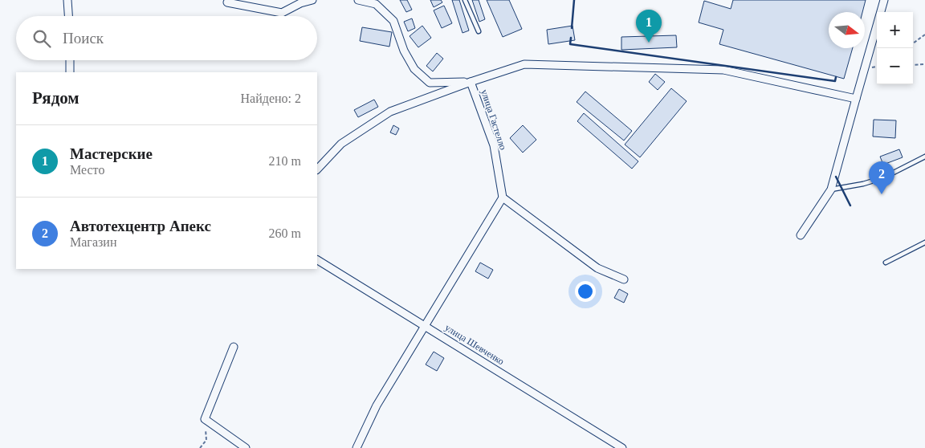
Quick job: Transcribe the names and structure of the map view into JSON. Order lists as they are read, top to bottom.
{
  "streets": {
    "street": ["улица Гастелло", "улица Шевченко"]
  },
  "north": "right",
  "page": {
    "pins": ["1", "2"],
    "map_buttons": ["+", "−"],
    "search": "Поиск",
    "heading": ["Рядом", "Найдено: 2"],
    "list": [
      {
        "mark": "1",
        "name": "Мастерские",
        "note": "Место",
        "value": "210 m"
      },
      {
        "mark": "2",
        "name": "Автотехцентр Апекс",
        "note": "Магазин",
        "value": "260 m"
      }
    ]
  }
}
